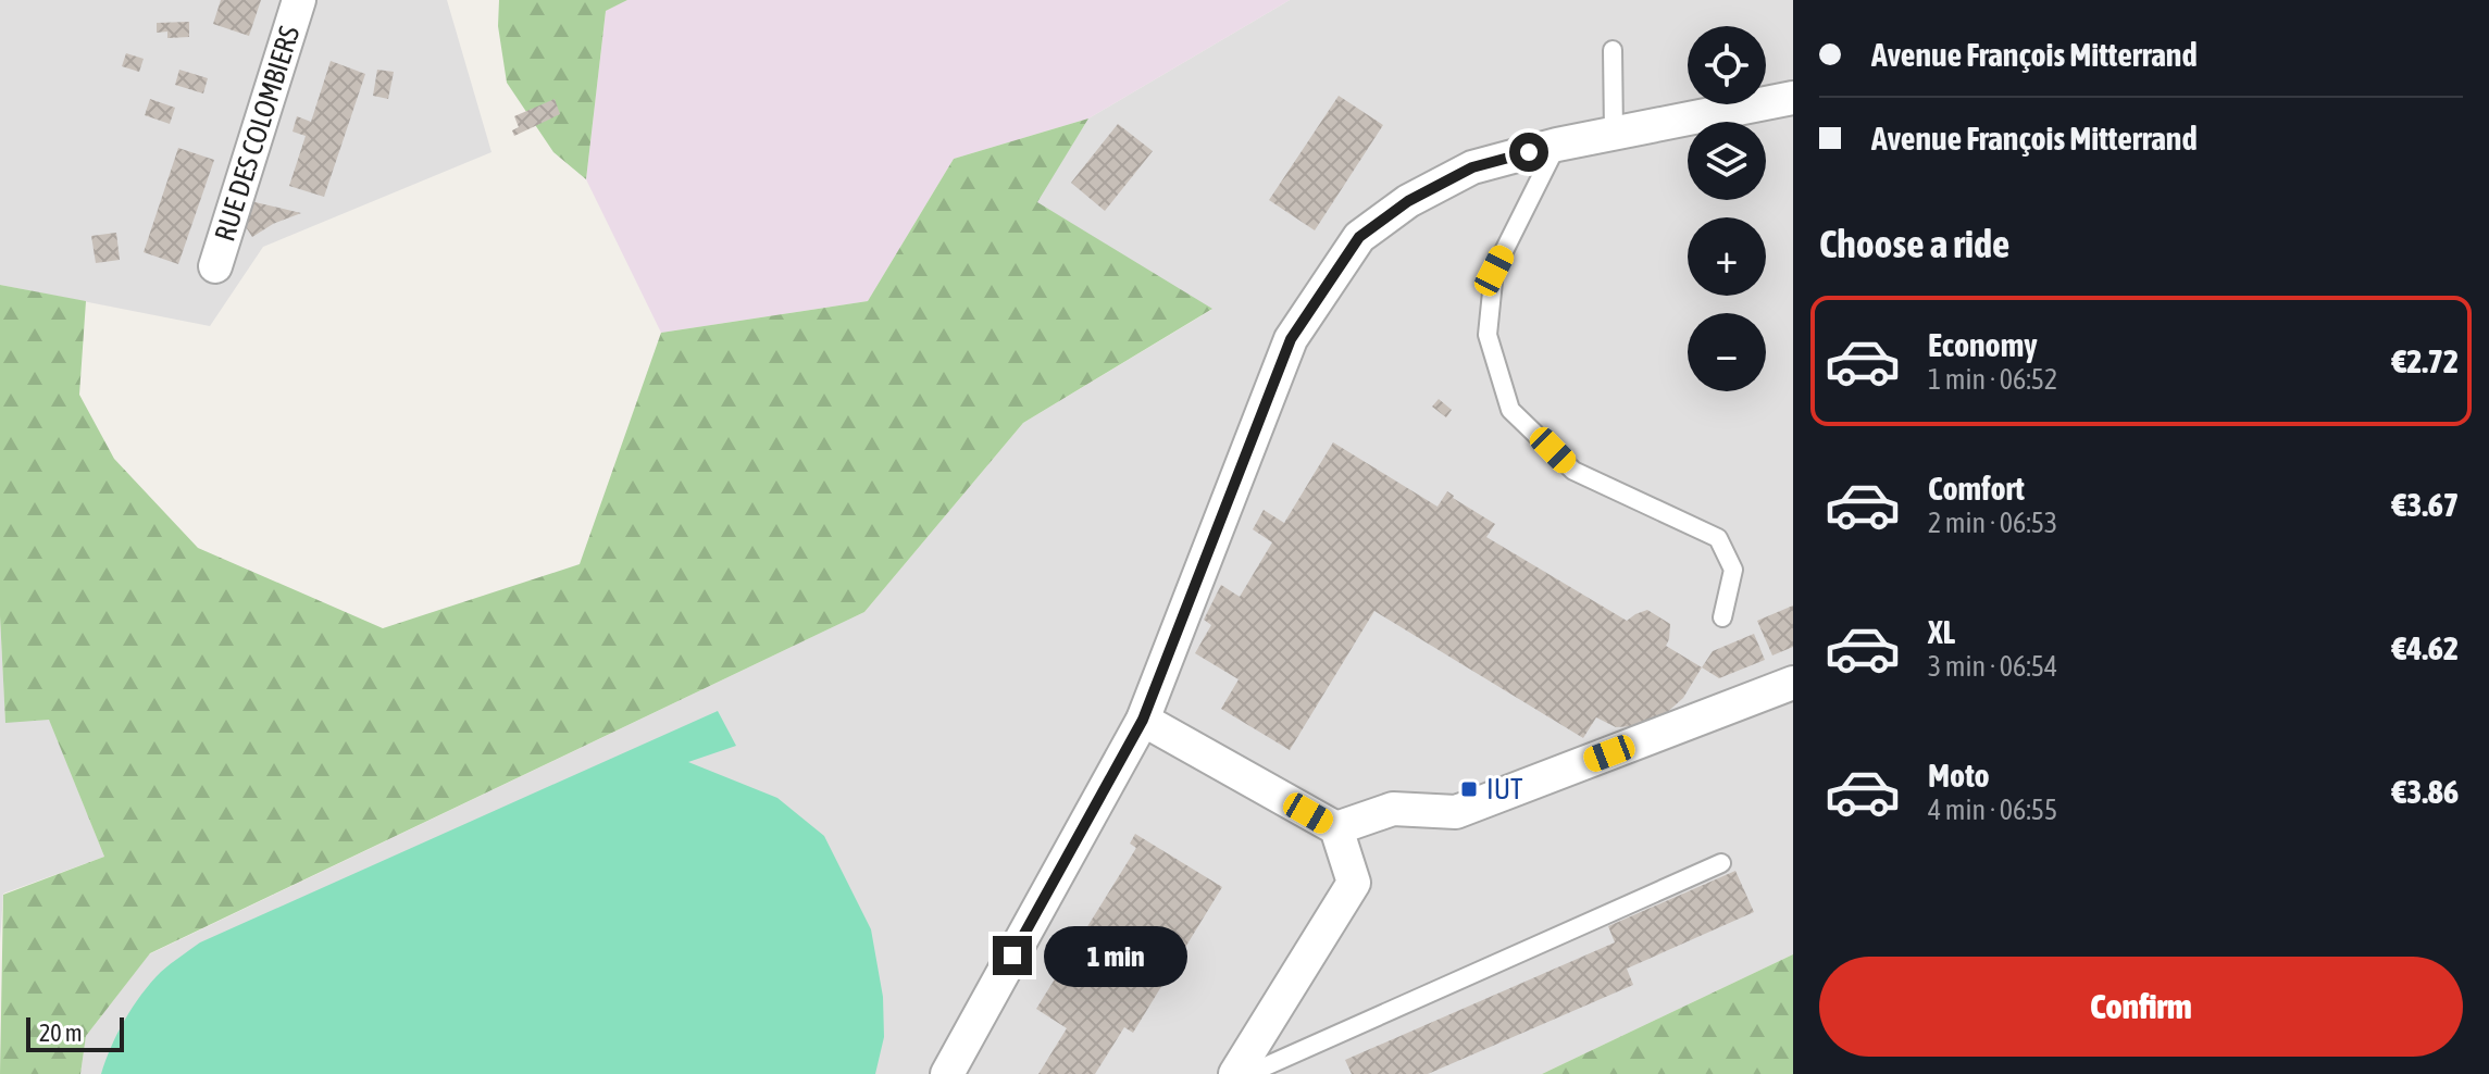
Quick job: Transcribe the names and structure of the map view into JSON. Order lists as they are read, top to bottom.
{
  "streets": {
    "street": ["RUE DES COLOMBIERS"]
  },
  "places": {
    "transit": ["IUT"]
  },
  "scale_bar": "20 m",
  "page": {
    "banner": ["Avenue François Mitterrand", "Avenue François Mitterrand"],
    "map_buttons": ["+", "−"],
    "heading": "Choose a ride",
    "list": [
      {
        "name": "Economy",
        "note": "1 min · 06:52",
        "value": "€2.72"
      },
      {
        "name": "Comfort",
        "note": "2 min · 06:53",
        "value": "€3.67"
      },
      {
        "name": "XL",
        "note": "3 min · 06:54",
        "value": "€4.62"
      },
      {
        "name": "Moto",
        "note": "4 min · 06:55",
        "value": "€3.86"
      }
    ],
    "bubble": "1 min",
    "buttons": "Confirm",
    "scale": "20 m"
  }
}
